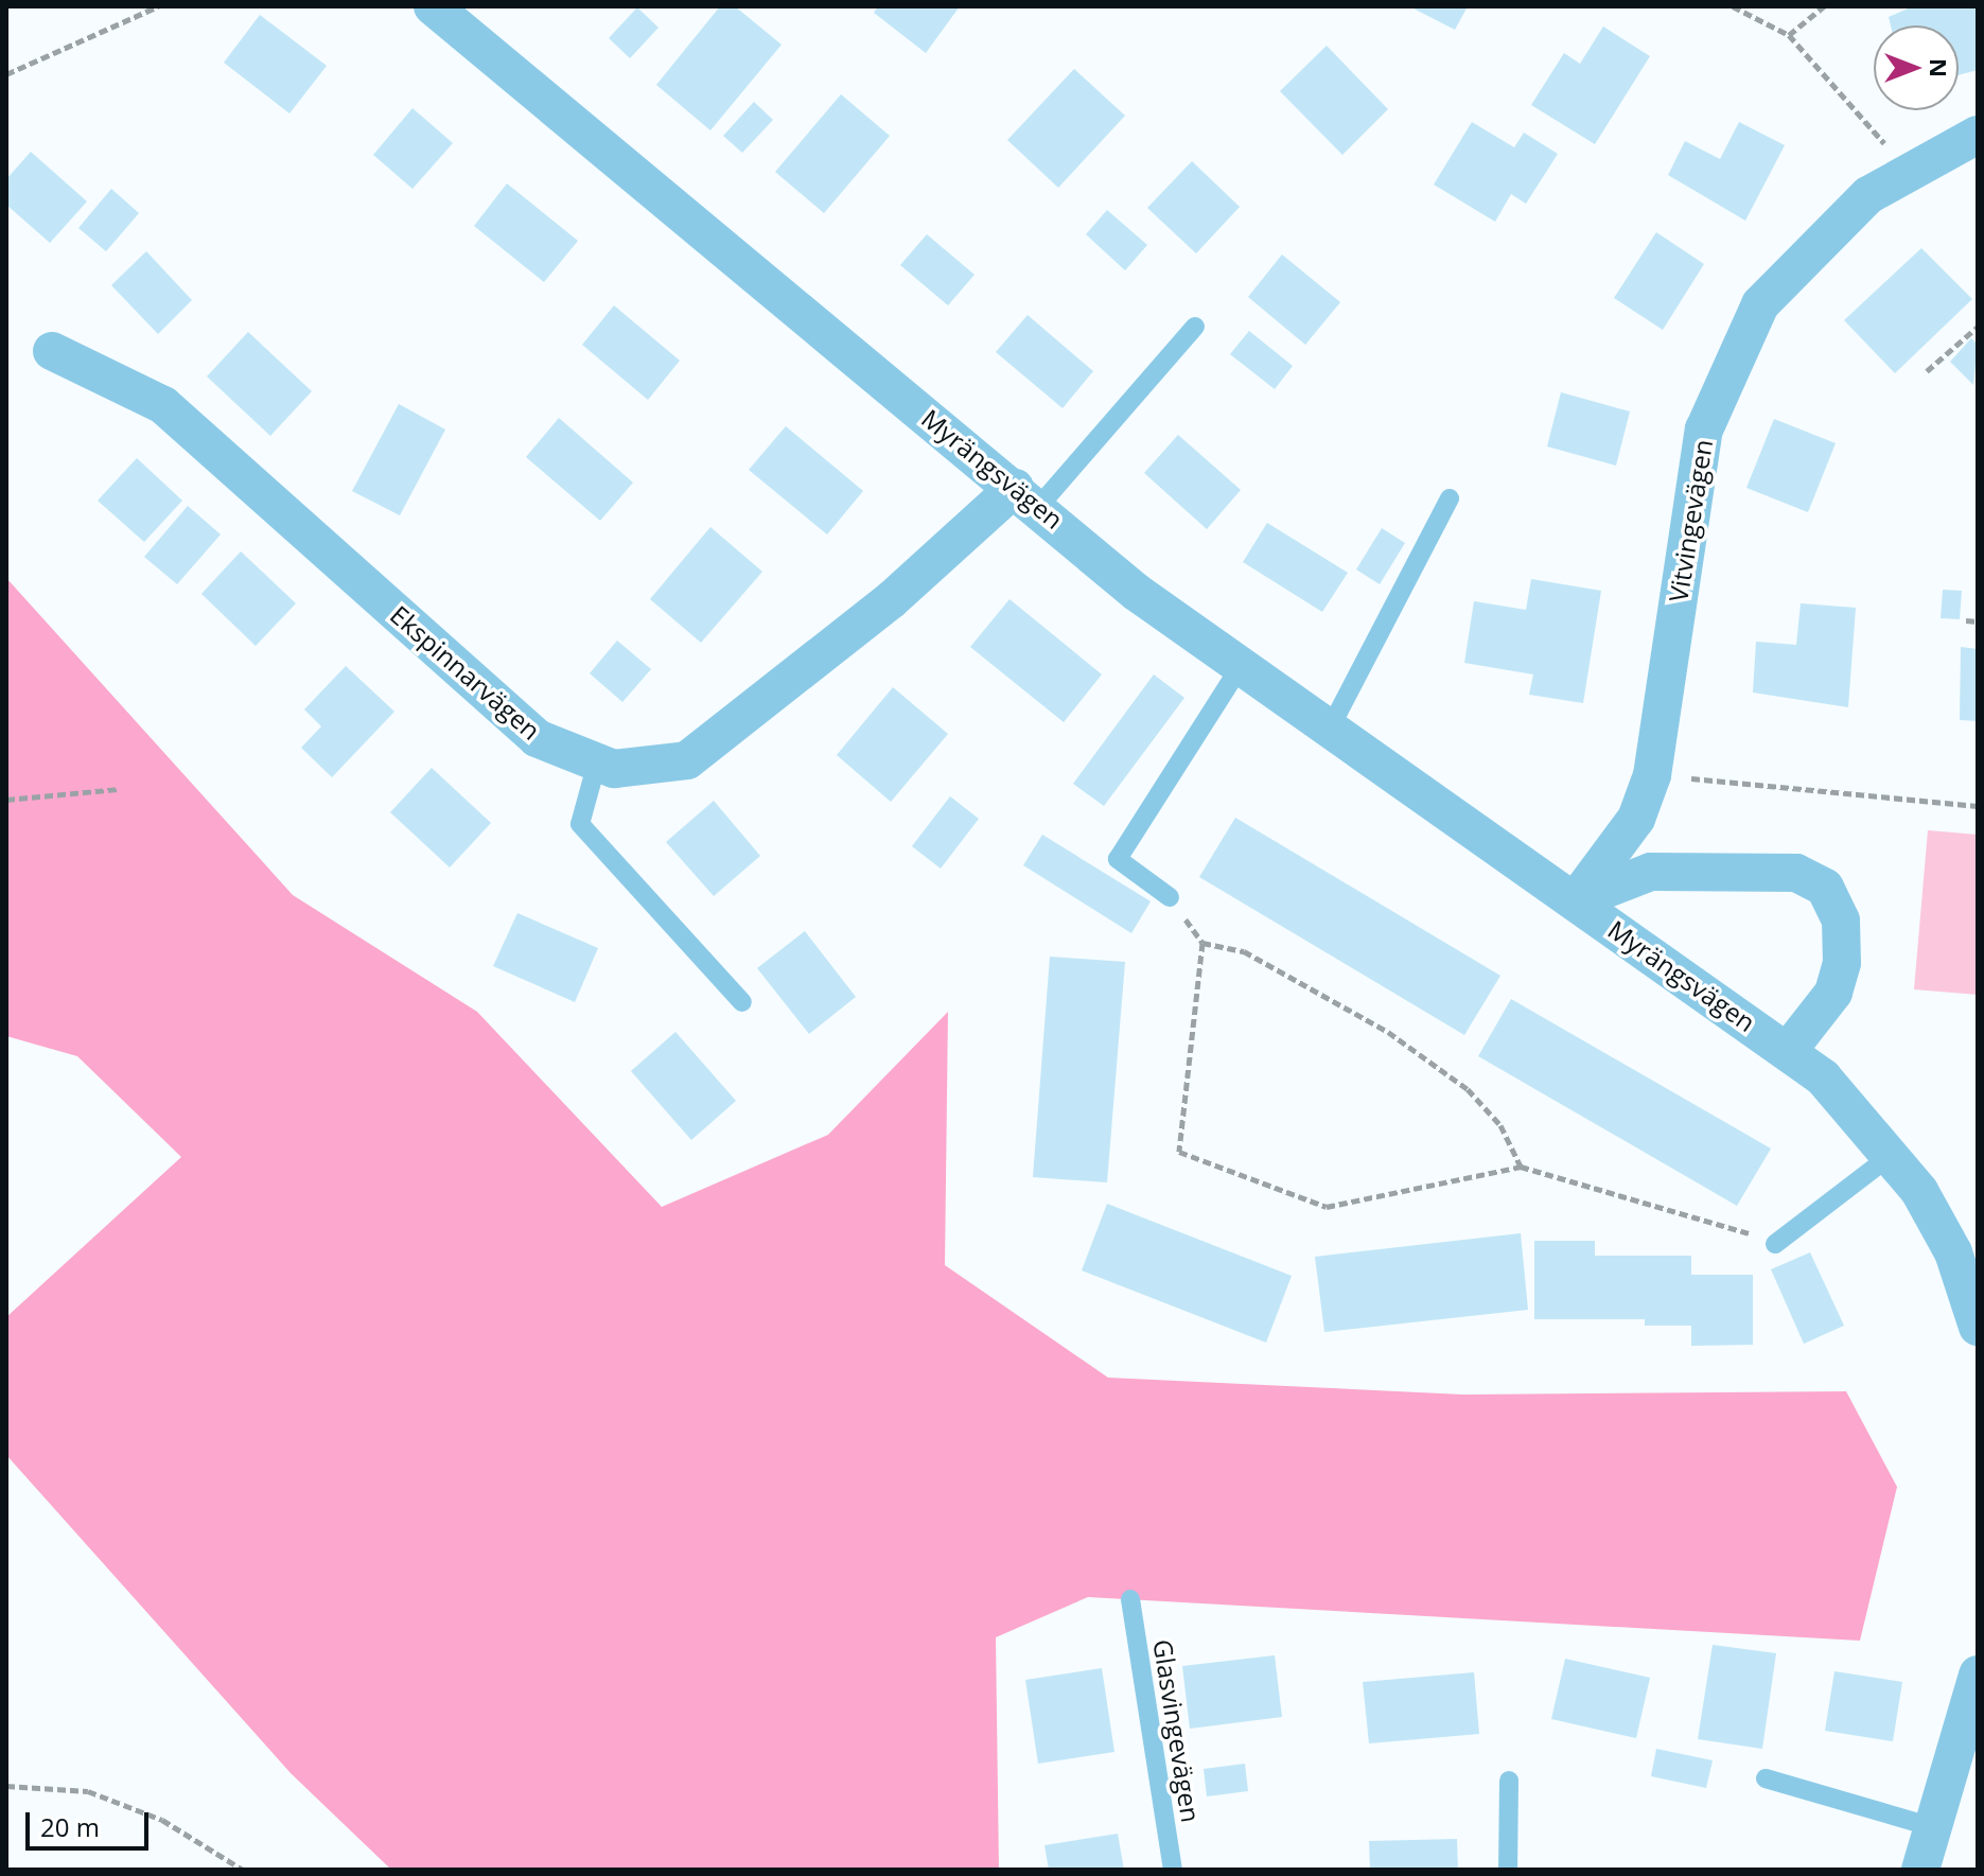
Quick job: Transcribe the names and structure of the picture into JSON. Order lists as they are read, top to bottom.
{
  "streets": {
    "street": ["Myrängsvägen", "Vitvingevägen", "Ekspinnarvägen"],
    "lane": ["Glasvingevägen"]
  },
  "crossings": [
    ["Myrängsvägen", "Vitvingevägen"],
    ["Myrängsvägen", "Ekspinnarvägen"]
  ],
  "scale_bar": "20 m",
  "north": "right"
}
